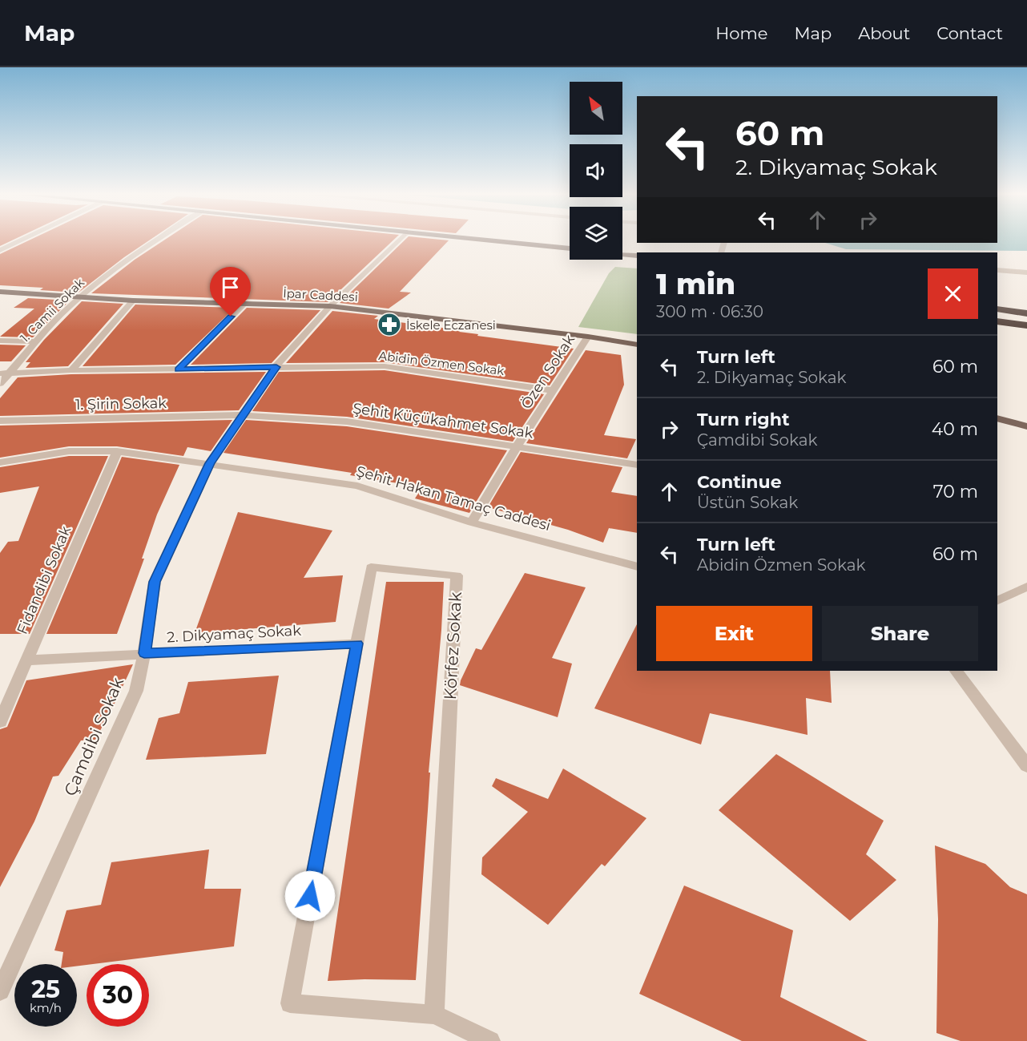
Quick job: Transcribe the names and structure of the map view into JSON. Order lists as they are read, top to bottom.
{
  "streets": {
    "main road": ["İpar Caddesi"],
    "street": [
      "1. Camii Sokak",
      "Abidin Özmen Sokak",
      "Özen Sokak",
      "1. Şirin Sokak",
      "Şehit Küçükahmet Sokak",
      "Şehit Hakan Tamaç Caddesi",
      "Fidandibi Sokak",
      "2. Dikyamaç Sokak",
      "Körfez Sokak",
      "Çamdibi Sokak"
    ]
  },
  "crossings": [
    ["İpar Caddesi", "1. Camii Sokak"],
    ["İpar Caddesi", "Özen Sokak"],
    ["İpar Caddesi", "Çamdibi Sokak"],
    ["1. Camii Sokak", "Abidin Özmen Sokak"],
    ["Abidin Özmen Sokak", "Özen Sokak"],
    ["Abidin Özmen Sokak", "Çamdibi Sokak"],
    ["Özen Sokak", "Şehit Küçükahmet Sokak"],
    ["Özen Sokak", "Şehit Hakan Tamaç Caddesi"],
    ["1. Şirin Sokak", "Şehit Küçükahmet Sokak"],
    ["1. Şirin Sokak", "Çamdibi Sokak"],
    ["Şehit Küçükahmet Sokak", "Çamdibi Sokak"],
    ["Şehit Hakan Tamaç Caddesi", "Fidandibi Sokak"],
    ["Şehit Hakan Tamaç Caddesi", "Çamdibi Sokak"],
    ["Fidandibi Sokak", "2. Dikyamaç Sokak"],
    ["2. Dikyamaç Sokak", "Körfez Sokak"],
    ["2. Dikyamaç Sokak", "Çamdibi Sokak"]
  ],
  "places": {
    "pharmacy": ["İskele Eczanesi"]
  },
  "north": "top left",
  "page": {
    "header": "Map",
    "nav": [
      "Home",
      "Map",
      "About",
      "Contact"
    ],
    "turn": ["60 m", "2. Dikyamaç Sokak"],
    "heading": ["1 min", "300 m · 06:30"],
    "list": [
      {
        "name": "Turn left",
        "note": "2. Dikyamaç Sokak",
        "value": "60 m"
      },
      {
        "name": "Turn right",
        "note": "Çamdibi Sokak",
        "value": "40 m"
      },
      {
        "name": "Continue",
        "note": "Üstün Sokak",
        "value": "70 m"
      },
      {
        "name": "Turn left",
        "note": "Abidin Özmen Sokak",
        "value": "60 m"
      }
    ],
    "buttons": ["Exit", "Share"],
    "speed": "25 km/h",
    "limit": "30"
  }
}
